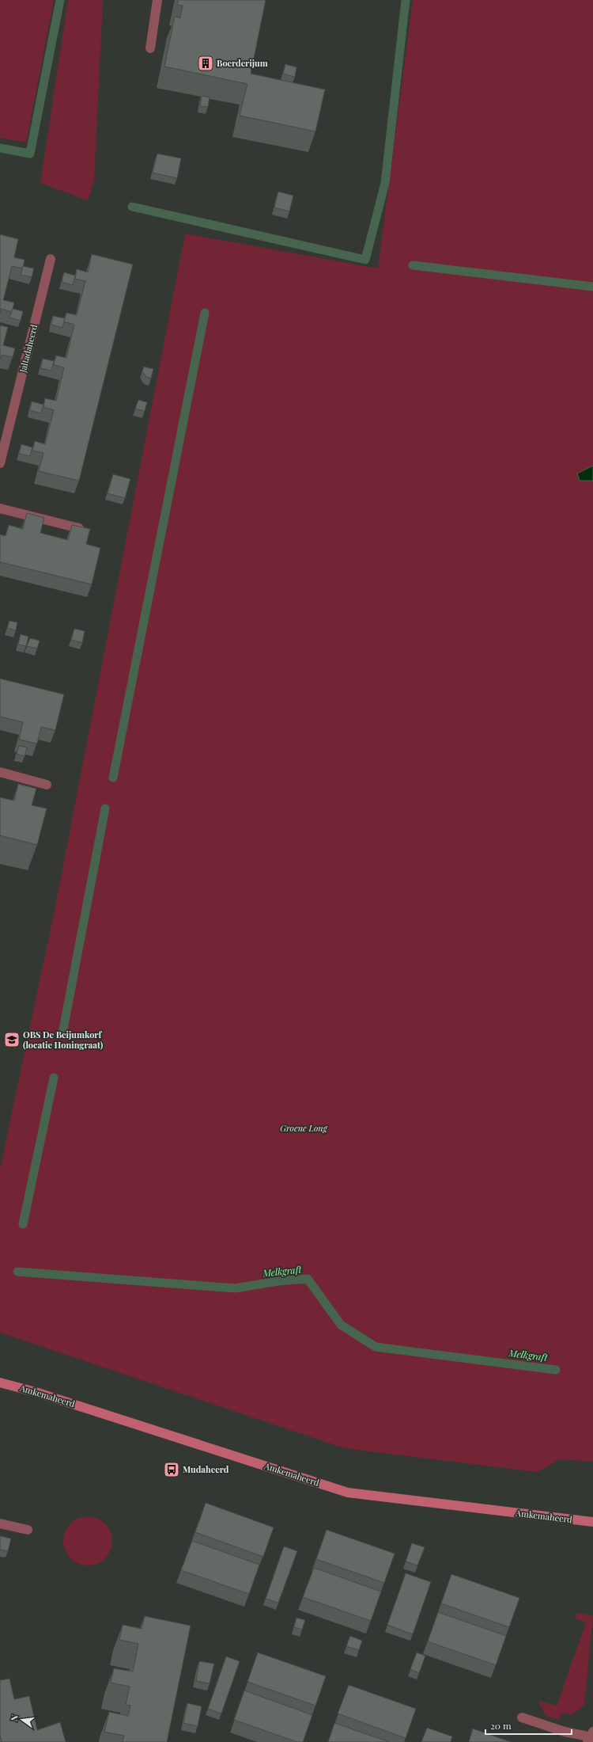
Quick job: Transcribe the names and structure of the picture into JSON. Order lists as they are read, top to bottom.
{
  "streets": {
    "street": ["Jaltadaheerd", "Amkemaheerd"]
  },
  "water": ["Melkgraft"],
  "parks": ["Groene Long"],
  "places": {
    "building": ["Boerderijum"],
    "school or university": ["OBS De Beijumkorf (locatie Honingraat)"],
    "bus stop": ["Mudaheerd"]
  },
  "scale_bar": "20 m",
  "north": "left"
}
